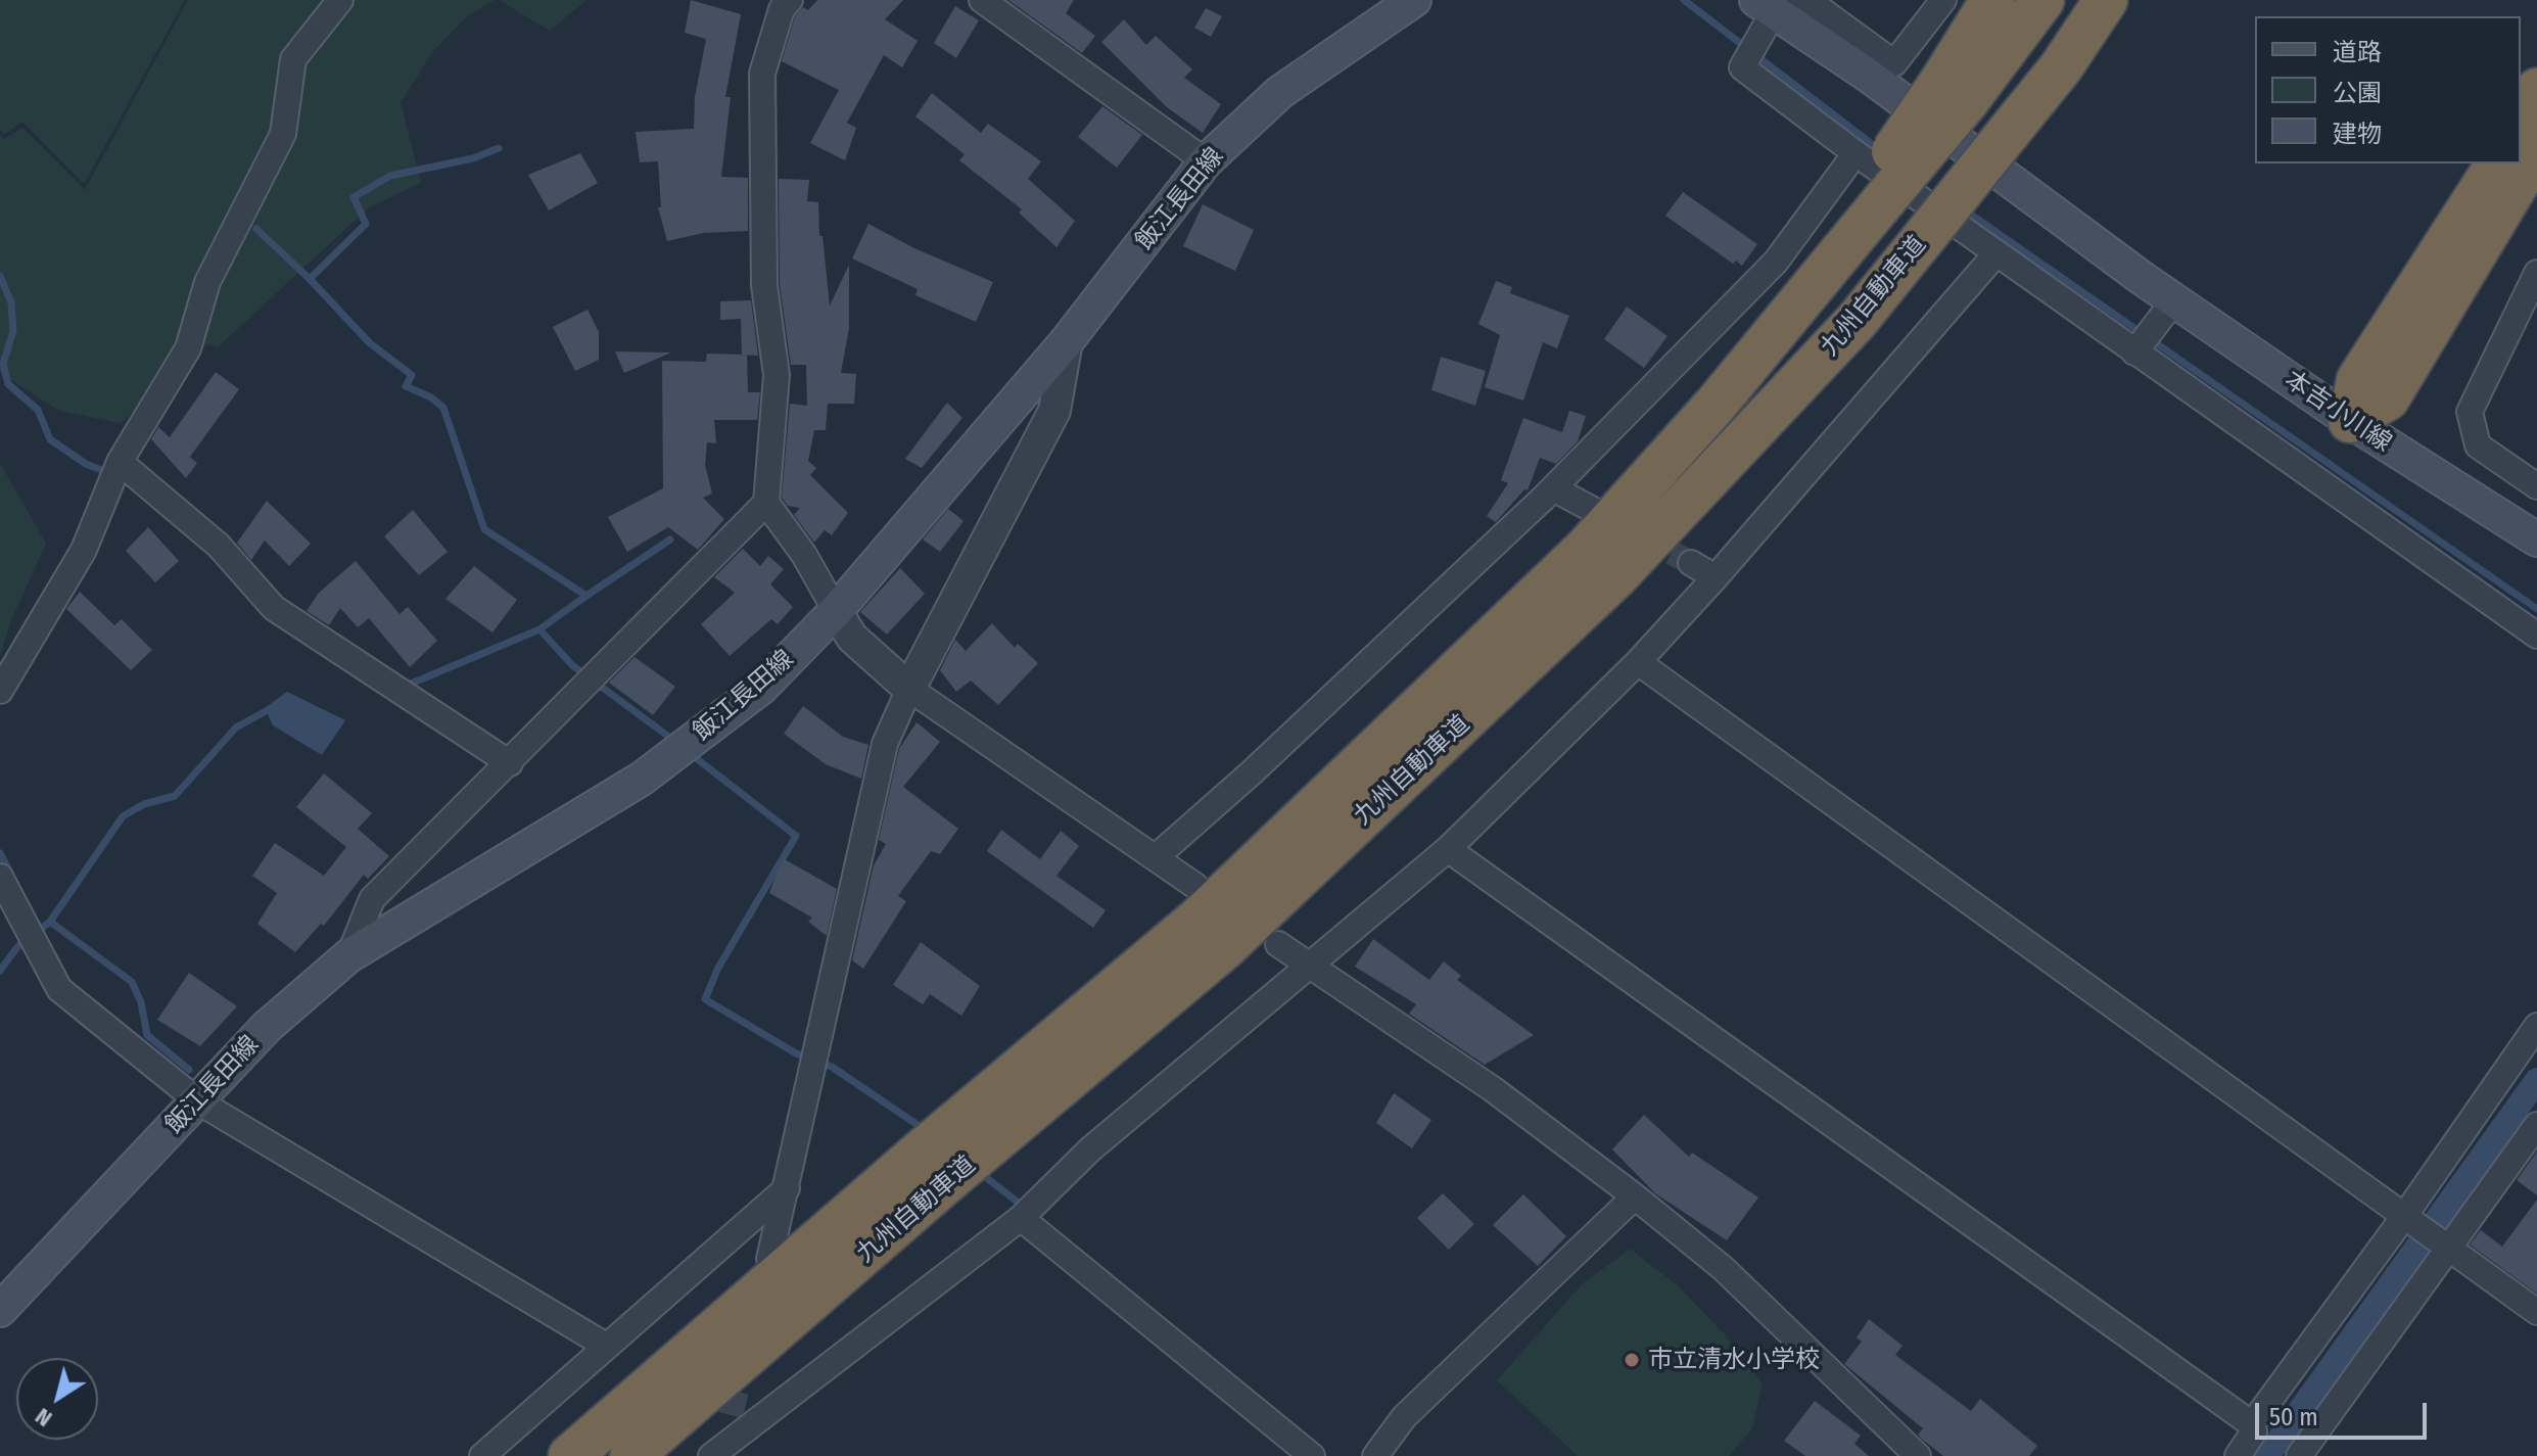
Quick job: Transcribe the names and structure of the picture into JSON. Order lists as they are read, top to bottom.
{
  "streets": {
    "highway": ["九州自動車道"],
    "main road": ["飯江長田線", "本吉小川線"]
  },
  "places": ["市立清水小学校"],
  "legend": ["道路", "公園", "建物"],
  "scale_bar": "50 m",
  "north": "bottom left"
}
